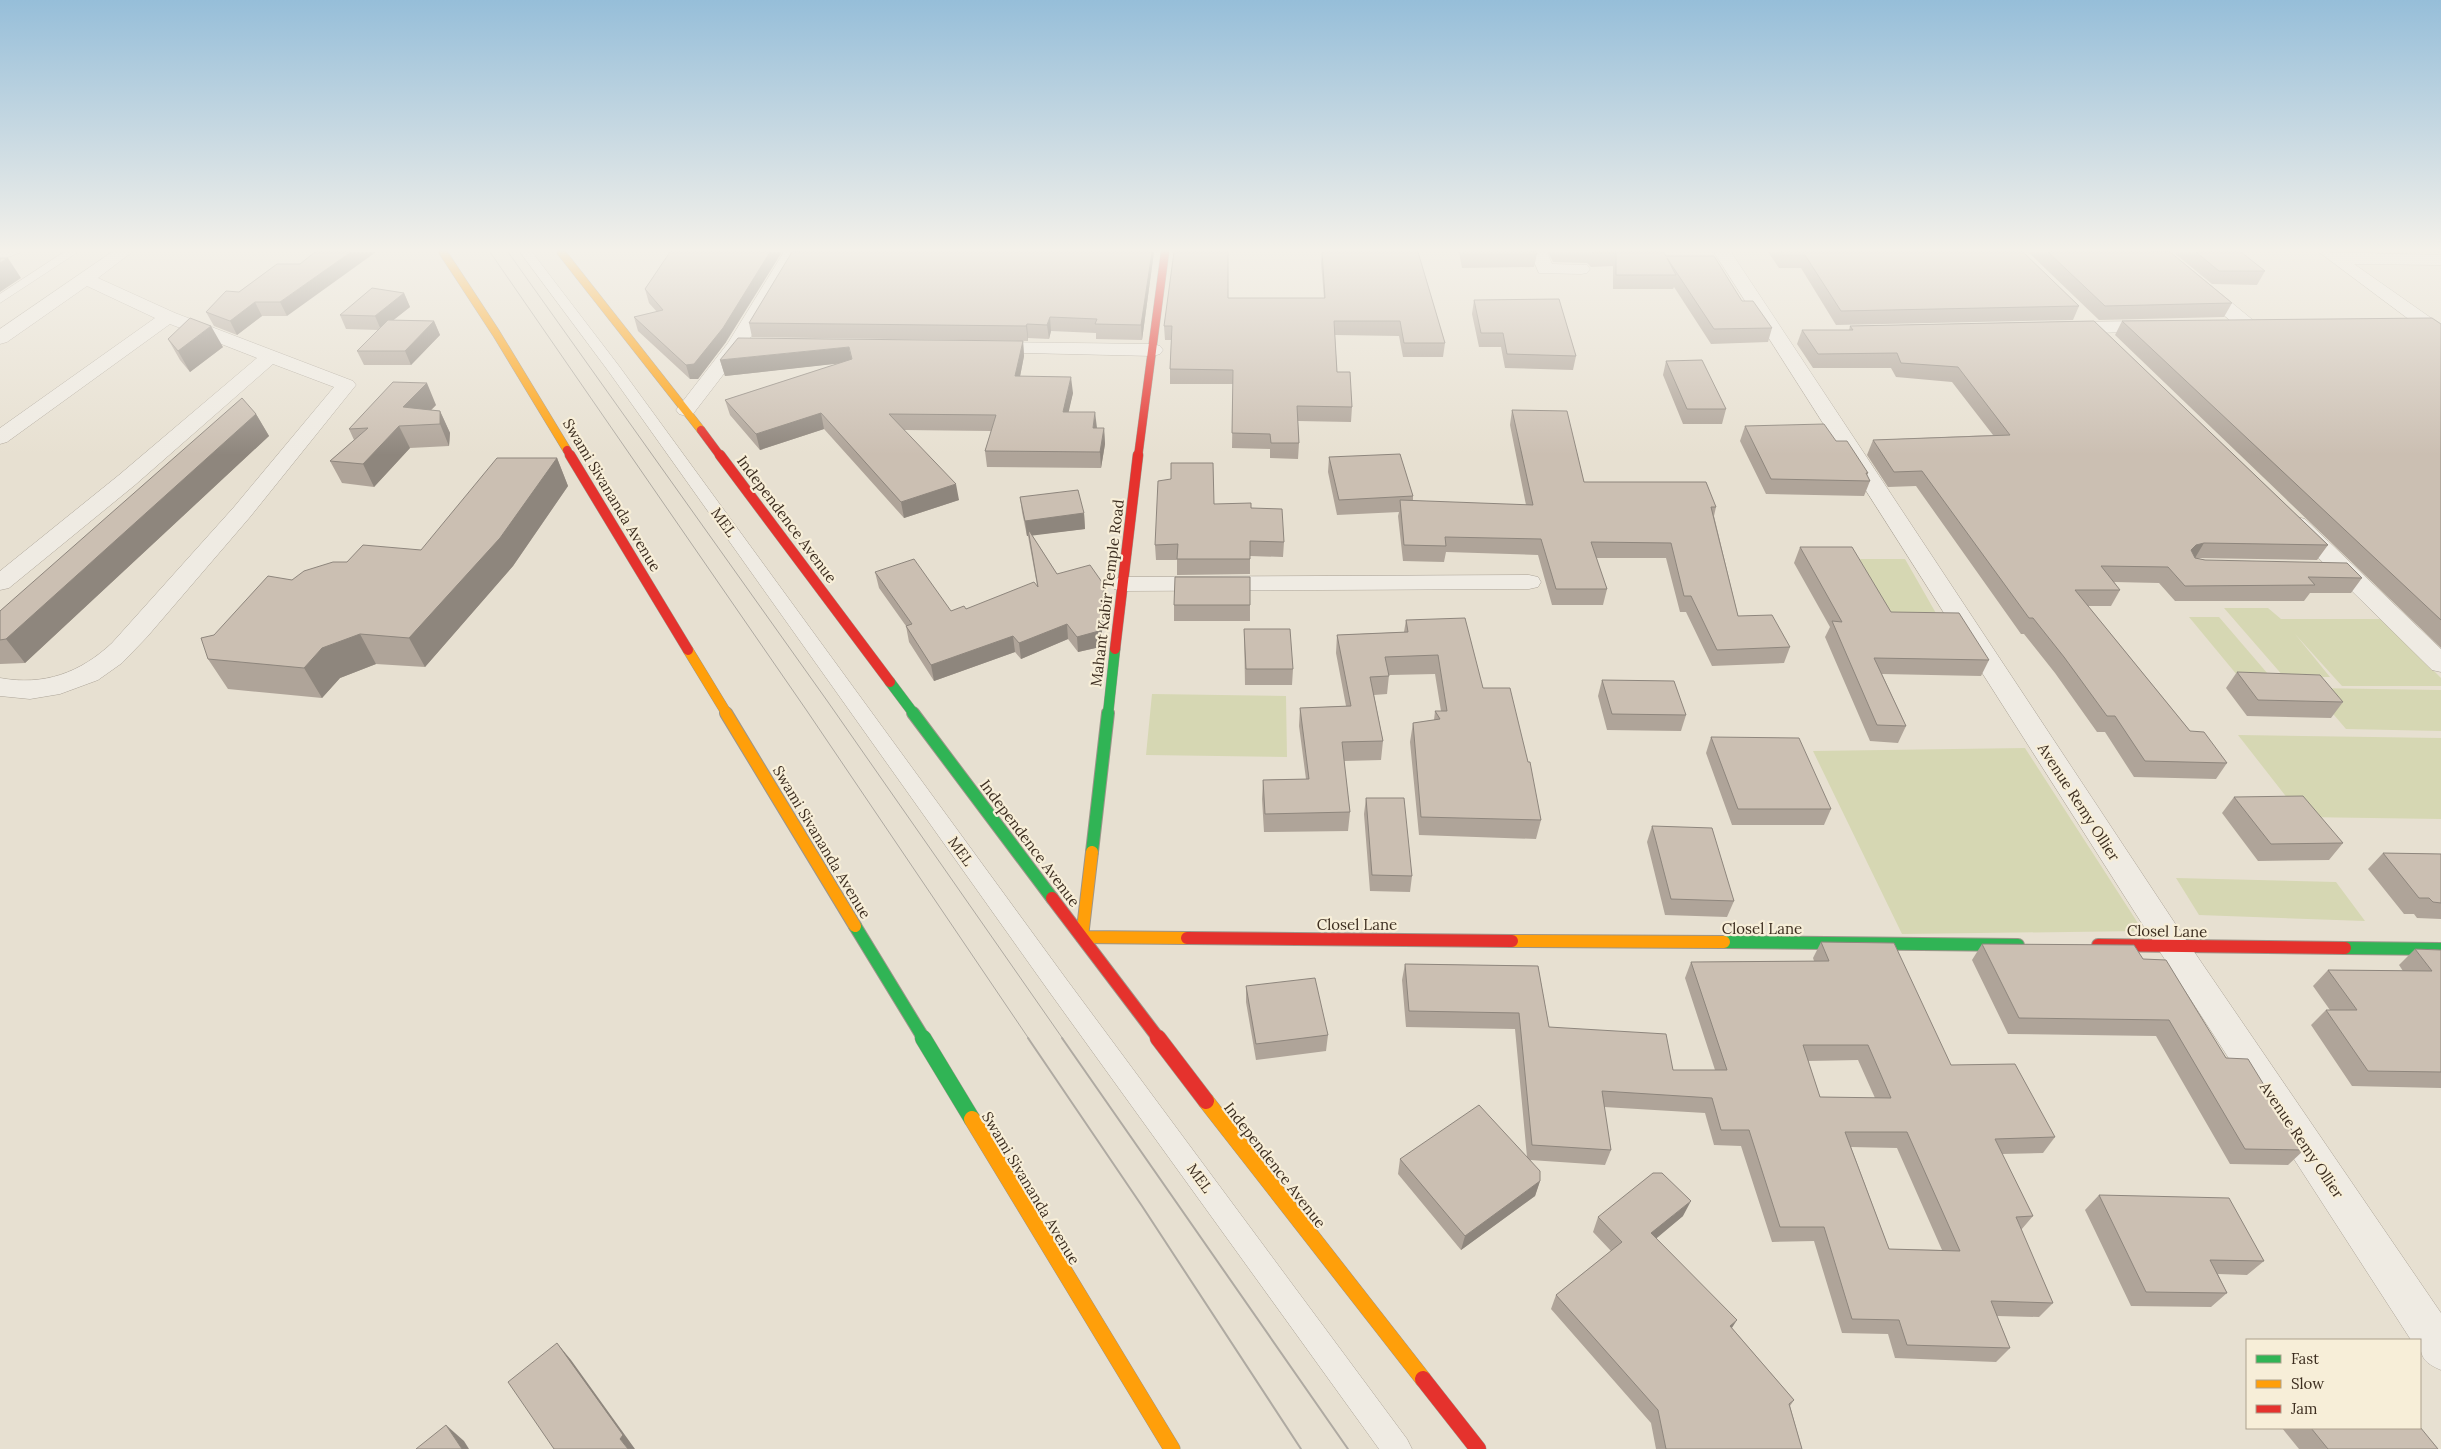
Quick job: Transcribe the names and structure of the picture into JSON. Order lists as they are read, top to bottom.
{
  "streets": {
    "street": [
      "Swami Sivananda Avenue",
      "Independence Avenue",
      "Mahant Kabir Temple Road",
      "Avenue Remy Ollier",
      "Closel Lane"
    ],
    "lane": ["MEL"]
  },
  "crossings": [
    ["Independence Avenue", "Mahant Kabir Temple Road"],
    ["Independence Avenue", "Closel Lane"],
    ["Mahant Kabir Temple Road", "Closel Lane"],
    ["Avenue Remy Ollier", "Closel Lane"]
  ],
  "legend": ["Fast", "Slow", "Jam"]
}
